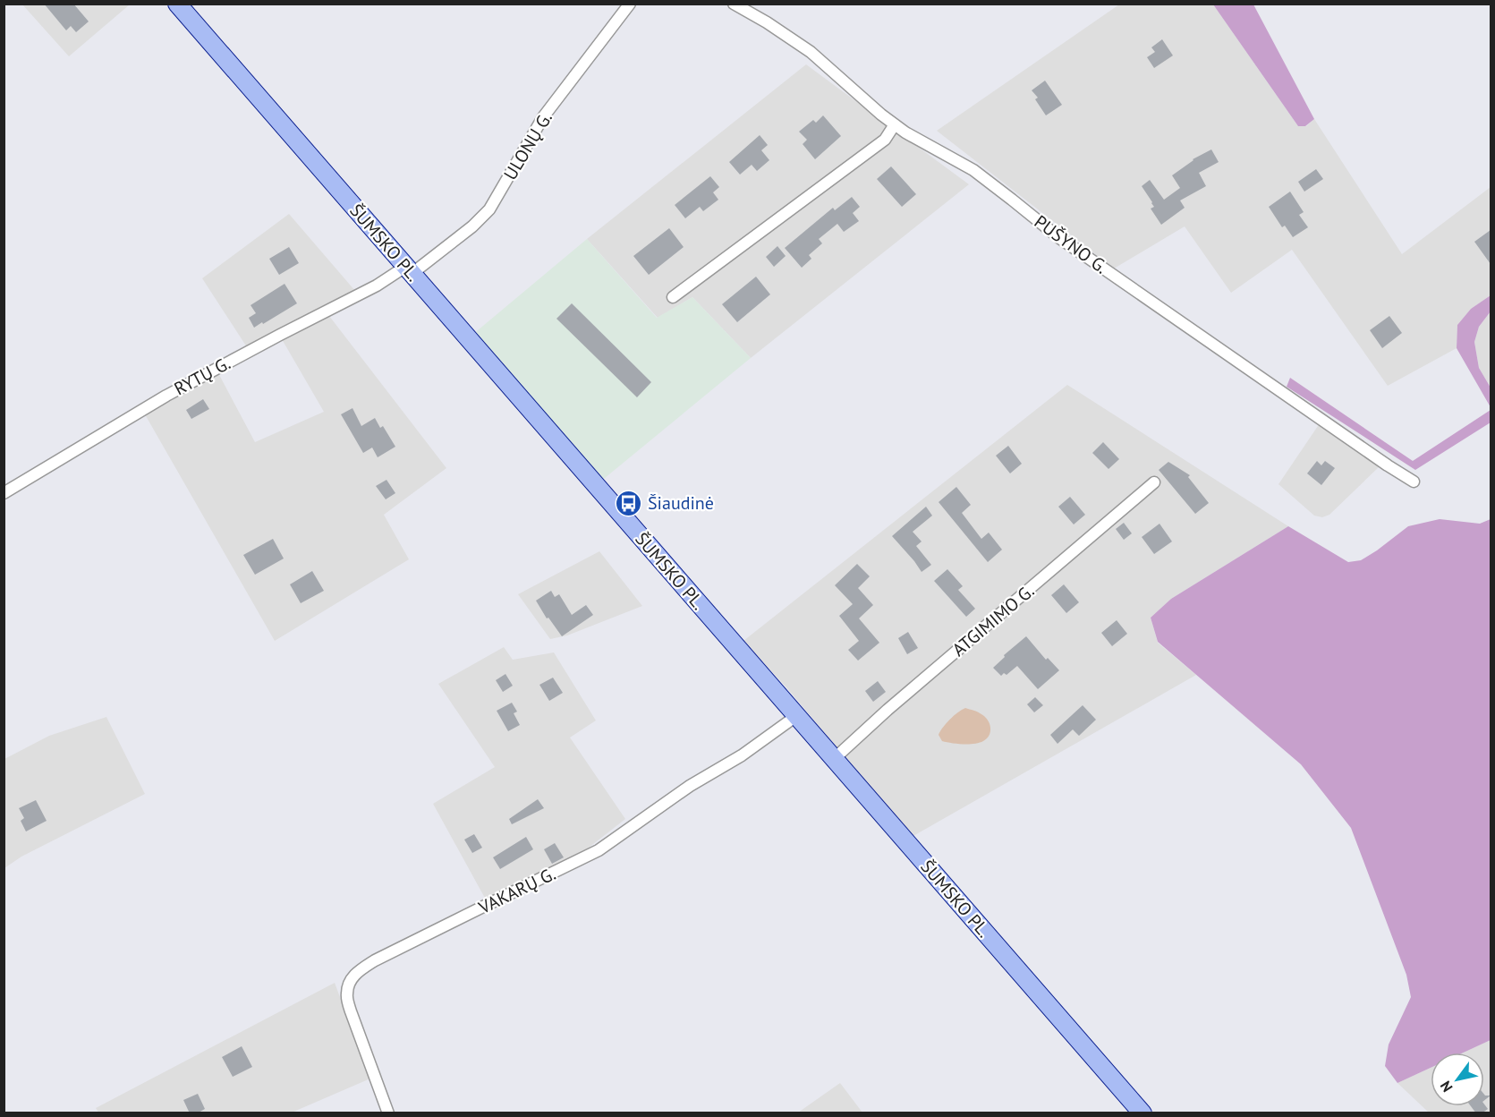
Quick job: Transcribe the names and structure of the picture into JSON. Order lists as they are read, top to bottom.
{
  "streets": {
    "main road": ["ŠUMSKO PL."],
    "street": [
      "ULONŲ G.",
      "PUŠYNO G.",
      "RYTŲ G.",
      "ATGIMIMO G.",
      "VAKARŲ G."
    ]
  },
  "crossings": [
    ["ULONŲ G.", "ŠUMSKO PL."],
    ["ULONŲ G.", "RYTŲ G."],
    ["ŠUMSKO PL.", "RYTŲ G."],
    ["ŠUMSKO PL.", "ATGIMIMO G."],
    ["ŠUMSKO PL.", "VAKARŲ G."]
  ],
  "places": {
    "bus stop": ["Šiaudinė"]
  },
  "north": "bottom left"
}
